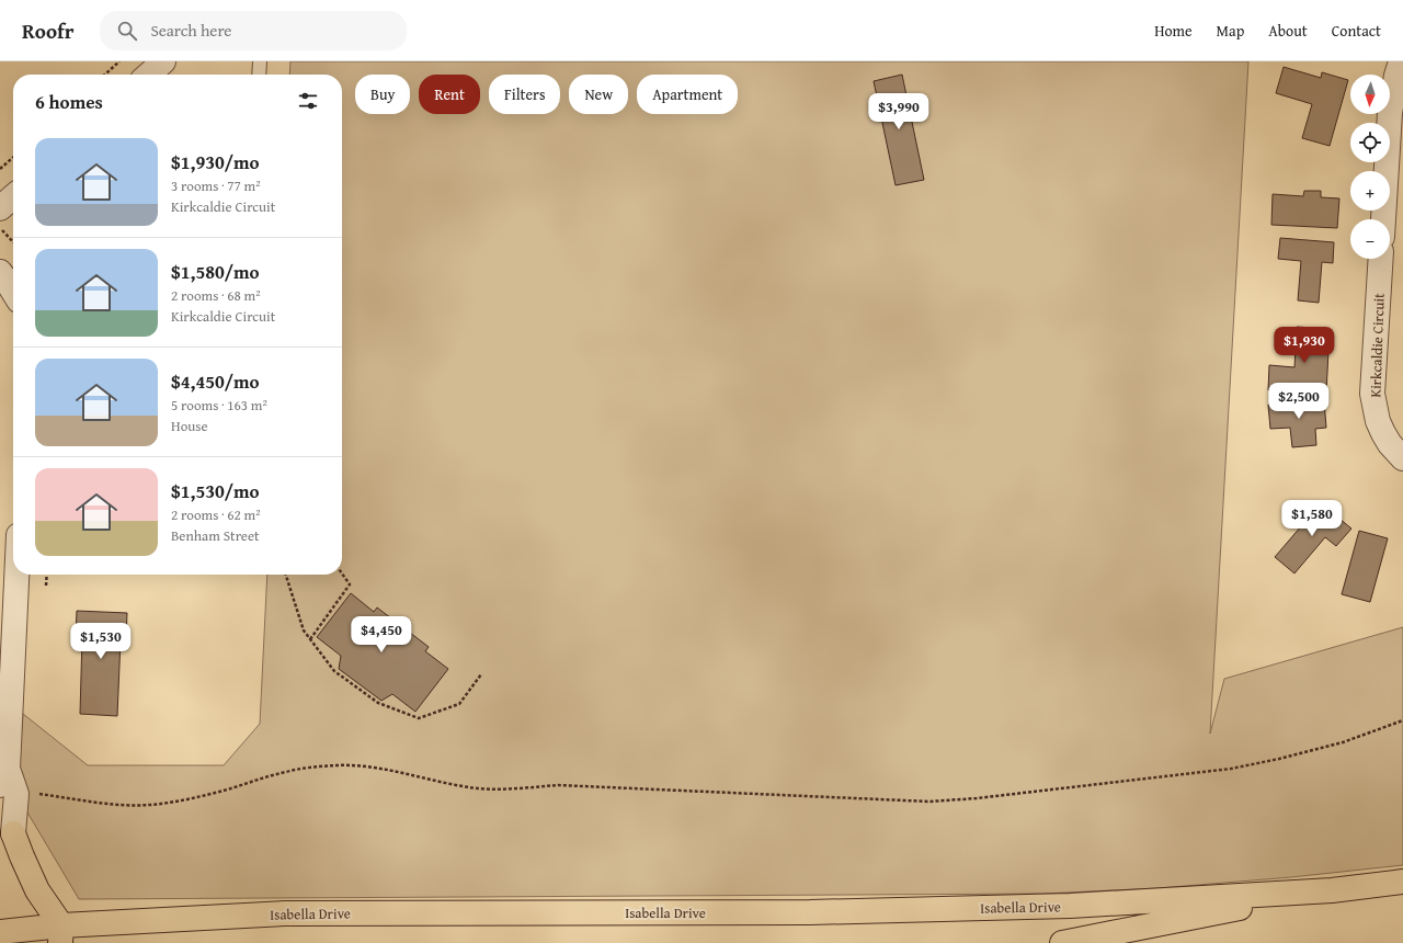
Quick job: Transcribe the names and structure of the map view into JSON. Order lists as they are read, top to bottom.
{
  "streets": {
    "main road": ["Isabella Drive"],
    "street": ["Kirkcaldie Circuit"]
  },
  "north": "bottom",
  "page": {
    "header": "Roofr",
    "search": "Search here",
    "nav": [
      "Home",
      "Map",
      "About",
      "Contact"
    ],
    "map_buttons": ["+", "−"],
    "chip": [
      "Buy",
      "Rent",
      "Filters",
      "New",
      "Apartment"
    ],
    "heading": "6 homes",
    "price": [
      "$3,990",
      "$1,930",
      "$2,500",
      "$1,580",
      "$4,450",
      "$1,530"
    ],
    "list": [
      {
        "name": "$1,930/mo",
        "note": "3 rooms · 77 m² · Kirkcaldie Circuit"
      },
      {
        "name": "$1,580/mo",
        "note": "2 rooms · 68 m² · Kirkcaldie Circuit"
      },
      {
        "name": "$4,450/mo",
        "note": "5 rooms · 163 m² · House"
      },
      {
        "name": "$1,530/mo",
        "note": "2 rooms · 62 m² · Benham Street"
      }
    ]
  }
}
